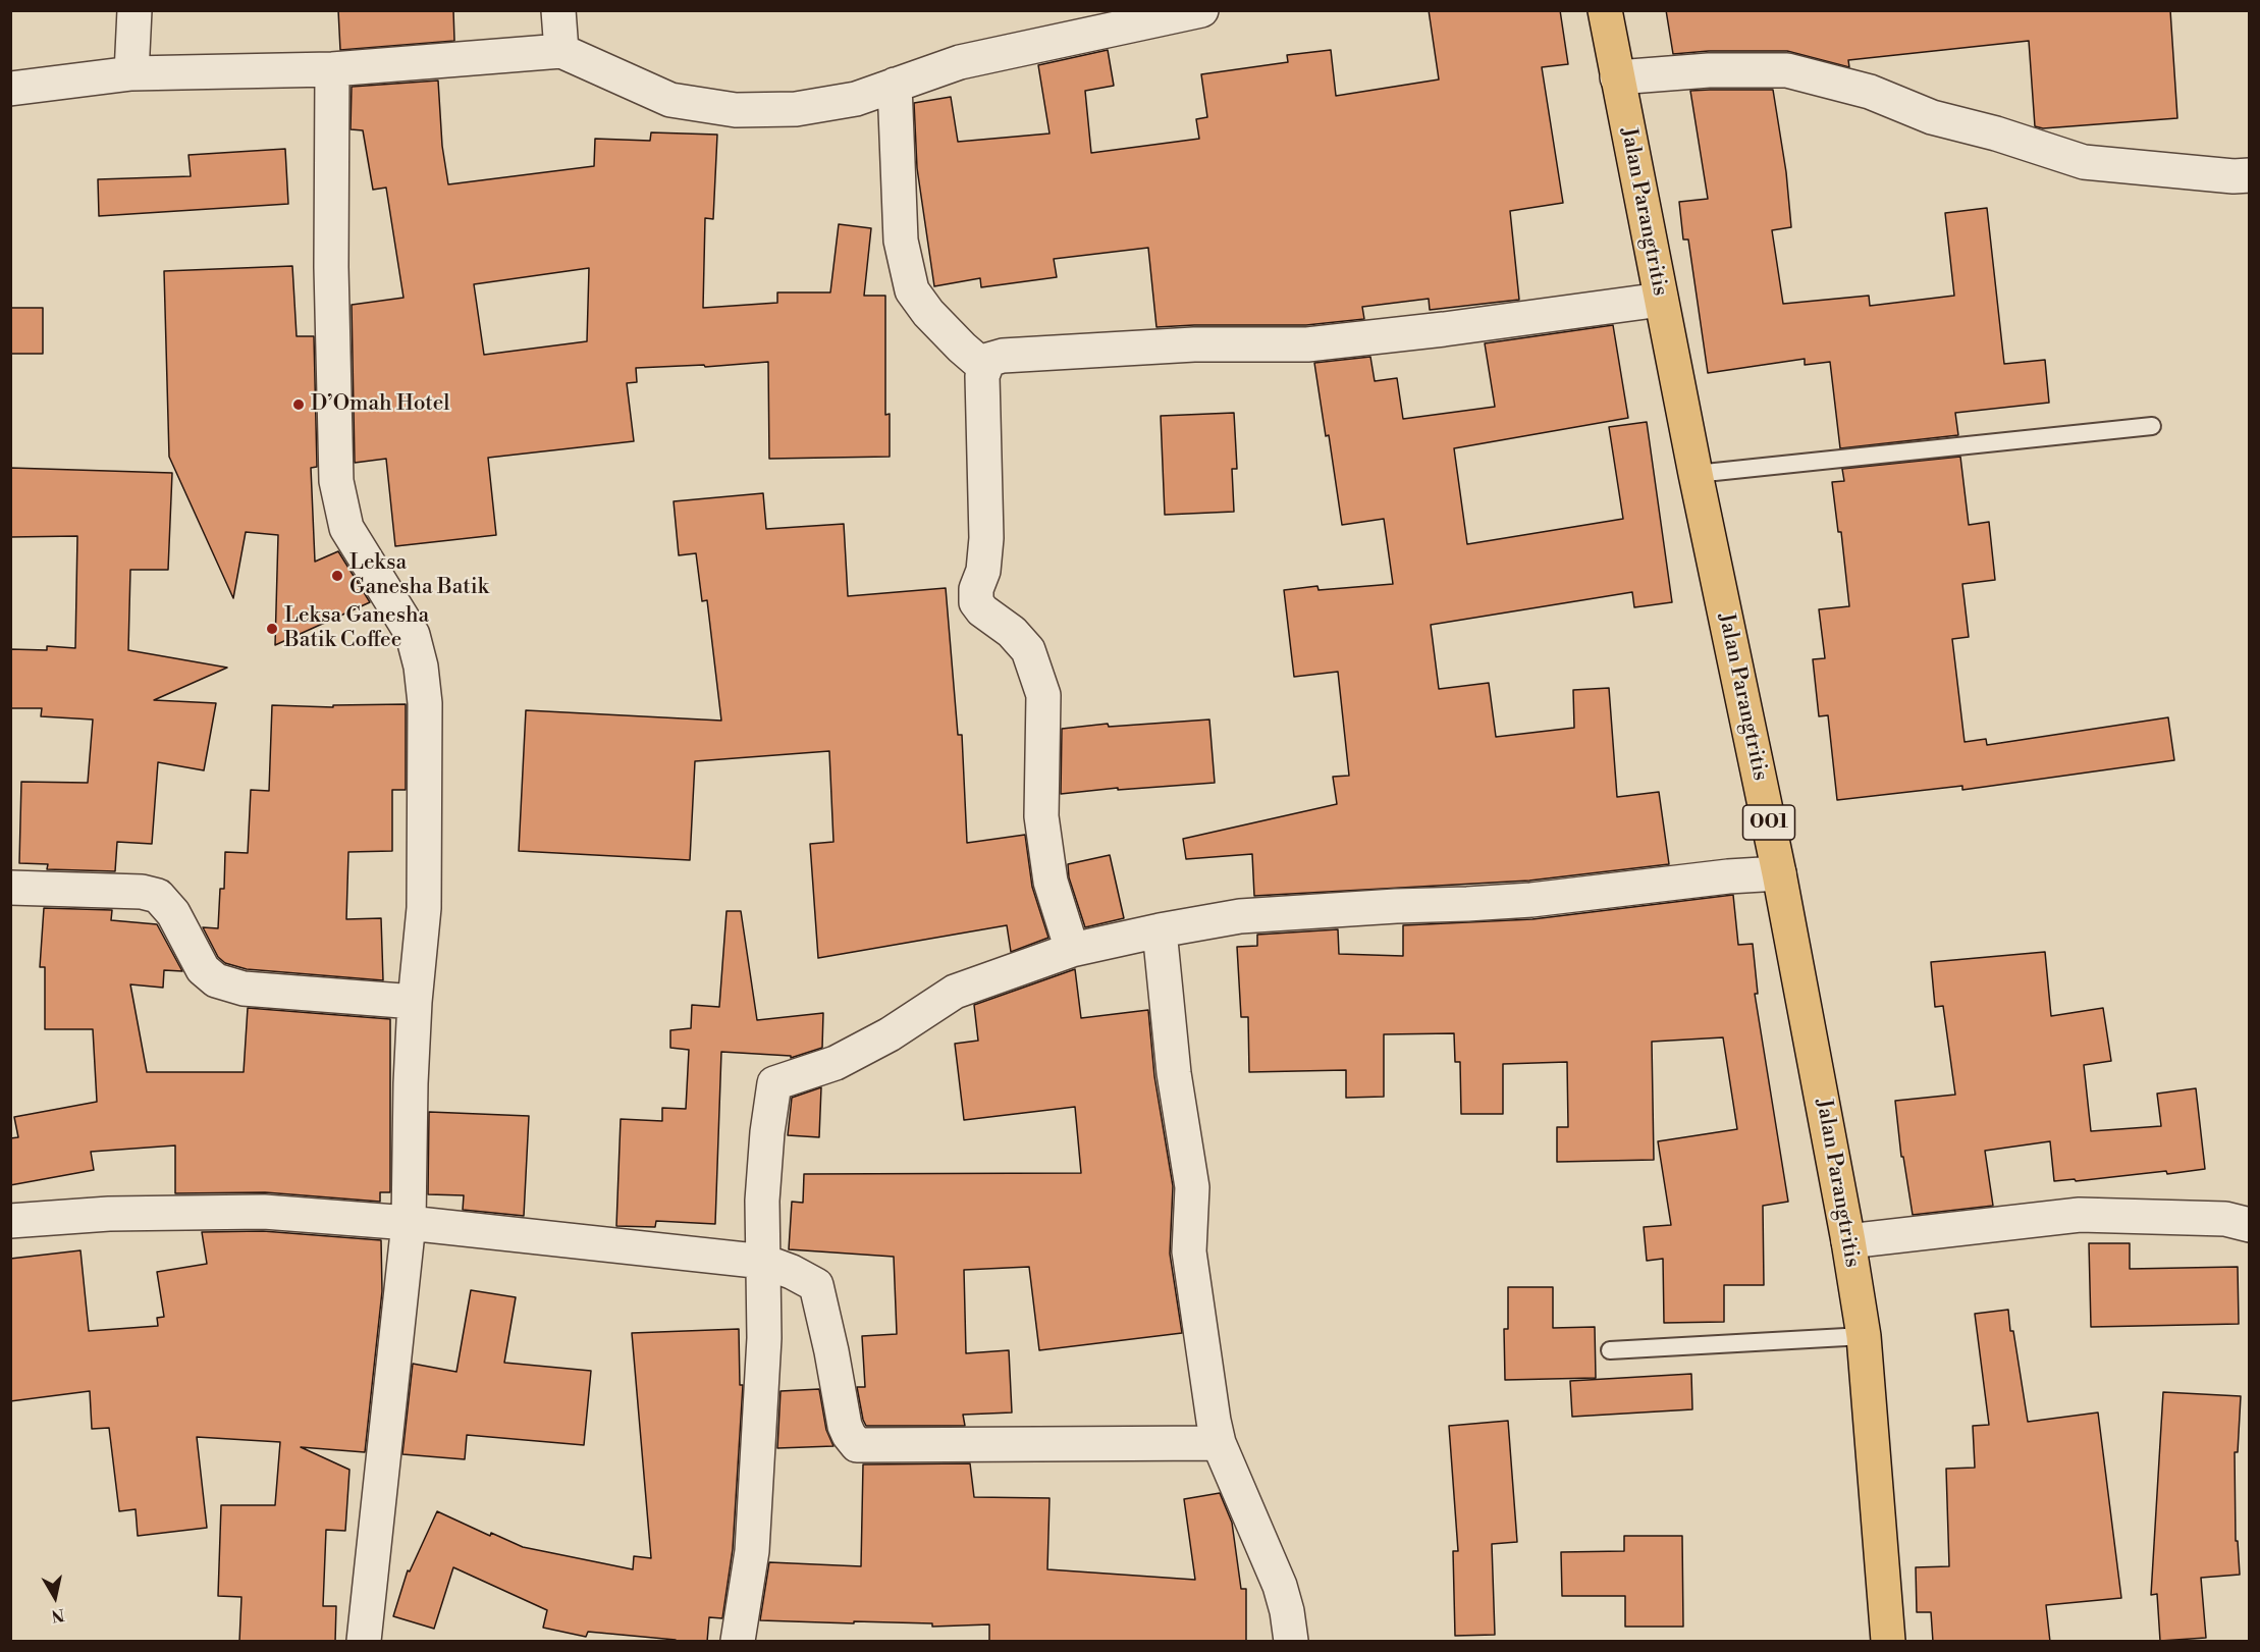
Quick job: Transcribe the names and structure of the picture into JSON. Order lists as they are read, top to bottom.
{
  "streets": {
    "main road": ["Jalan Parangtritis", "001"]
  },
  "places": ["D’Omah Hotel", "Leksa Ganesha Batik", "Leksa Ganesha Batik Coffee"],
  "north": "bottom"
}
